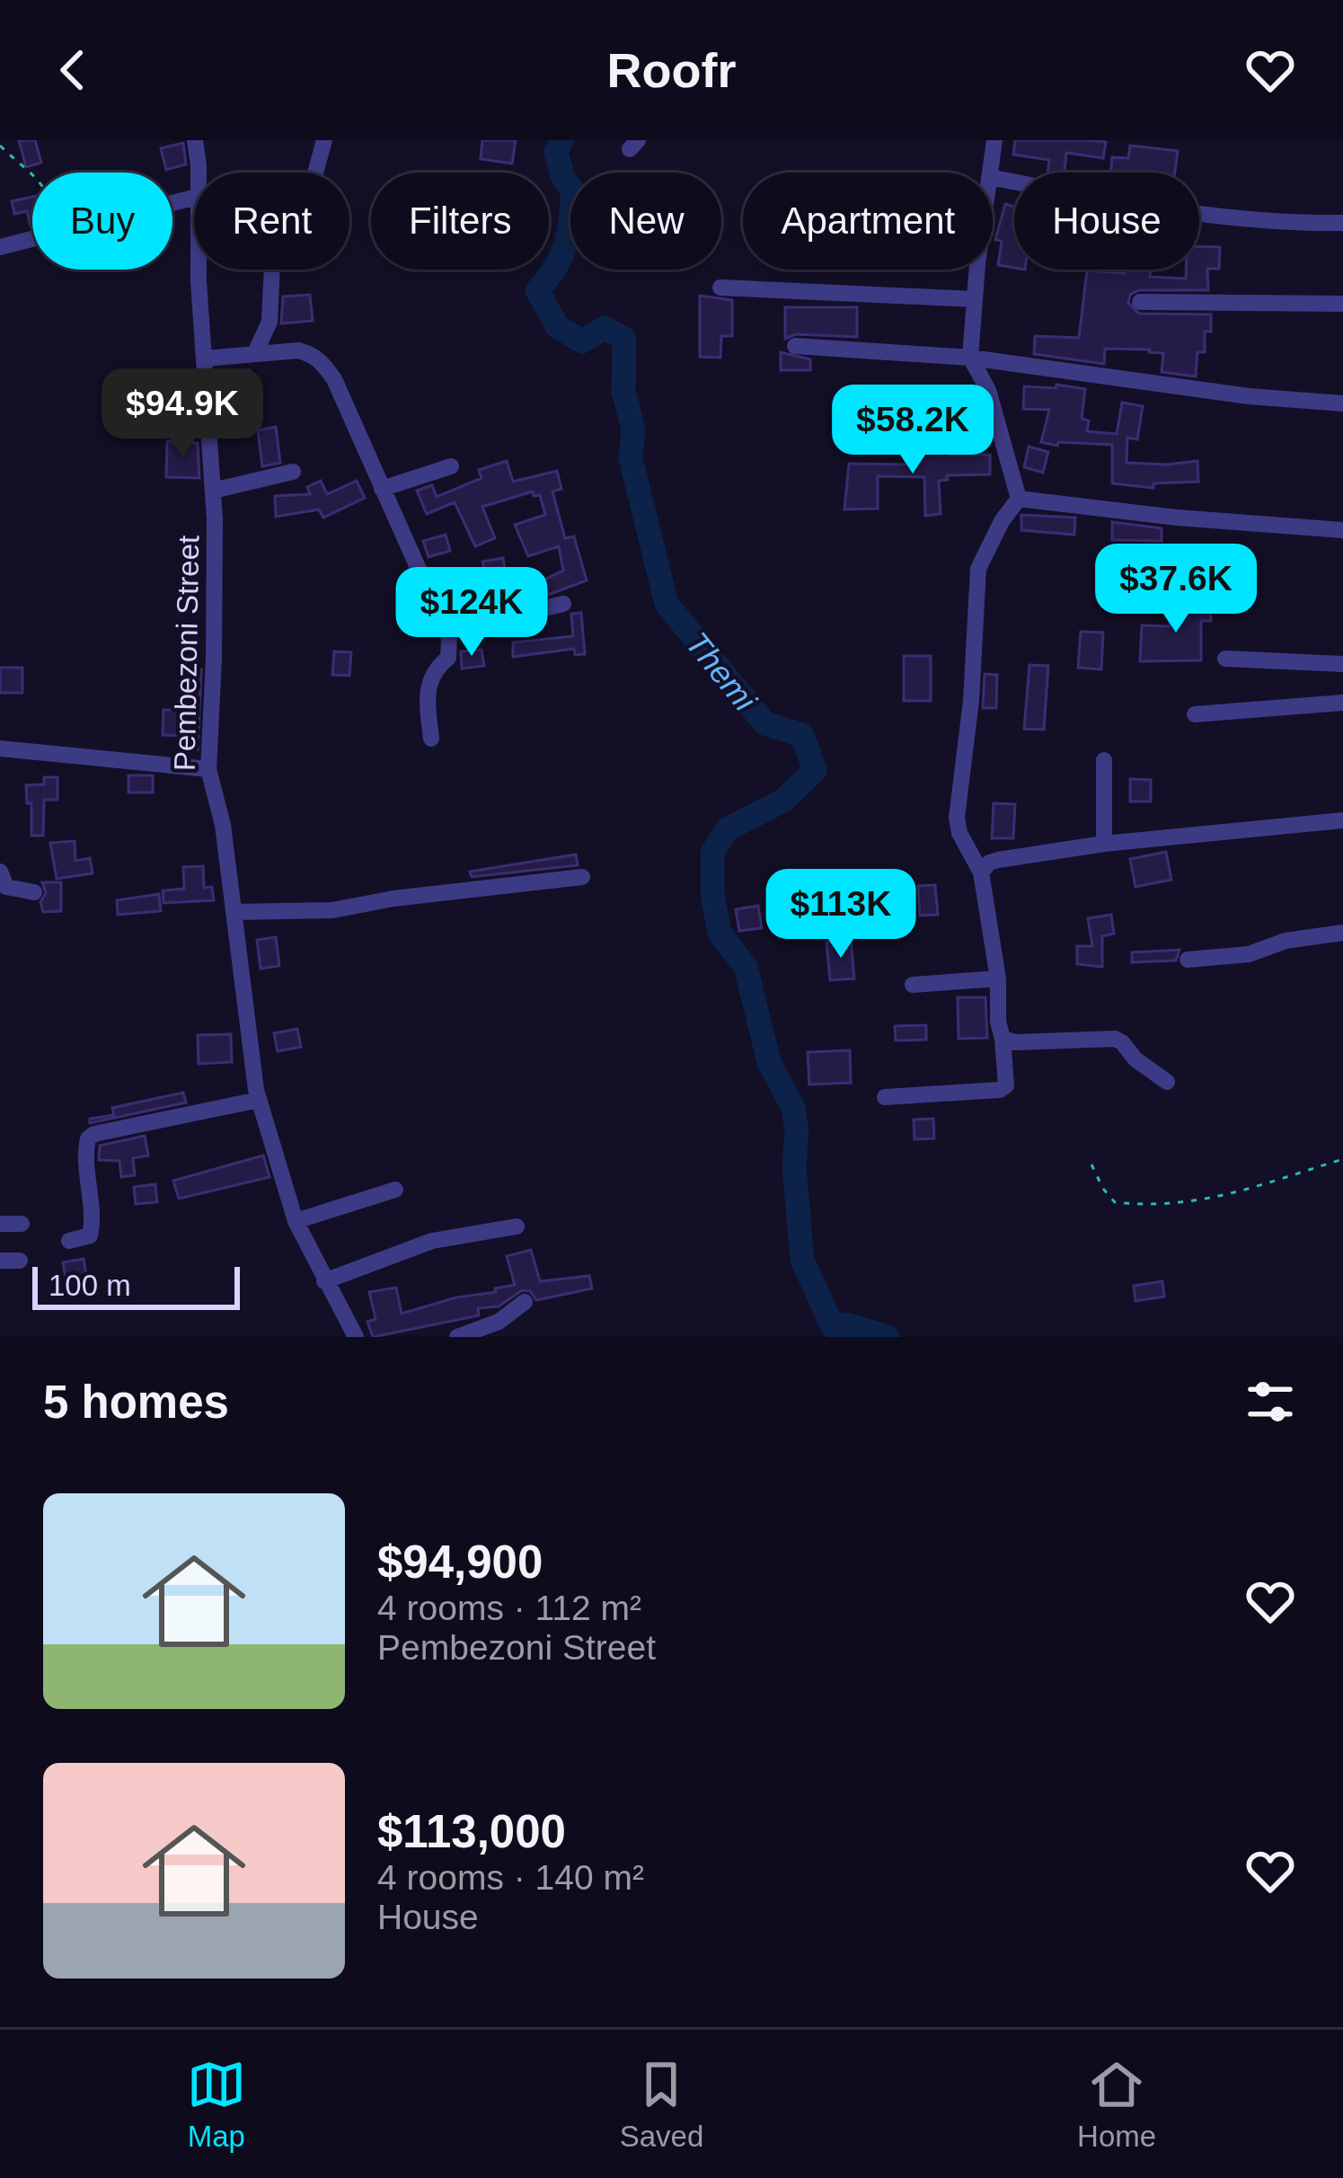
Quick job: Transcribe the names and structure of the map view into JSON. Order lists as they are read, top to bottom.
{
  "streets": {
    "street": ["Pembezoni Street"]
  },
  "water": ["Themi"],
  "scale_bar": "100 m",
  "page": {
    "header": "Roofr",
    "chip": [
      "Buy",
      "Rent",
      "Filters",
      "New",
      "Apartment",
      "House"
    ],
    "price": [
      "$94.9K",
      "$58.2K",
      "$37.6K",
      "$124K",
      "$113K"
    ],
    "scale": "100 m",
    "heading": "5 homes",
    "list": [
      {
        "name": "$94,900",
        "note": "4 rooms · 112 m² · Pembezoni Street"
      },
      {
        "name": "$113,000",
        "note": "4 rooms · 140 m² · House"
      }
    ],
    "tabs": ["Map", "Saved", "Home"]
  }
}
